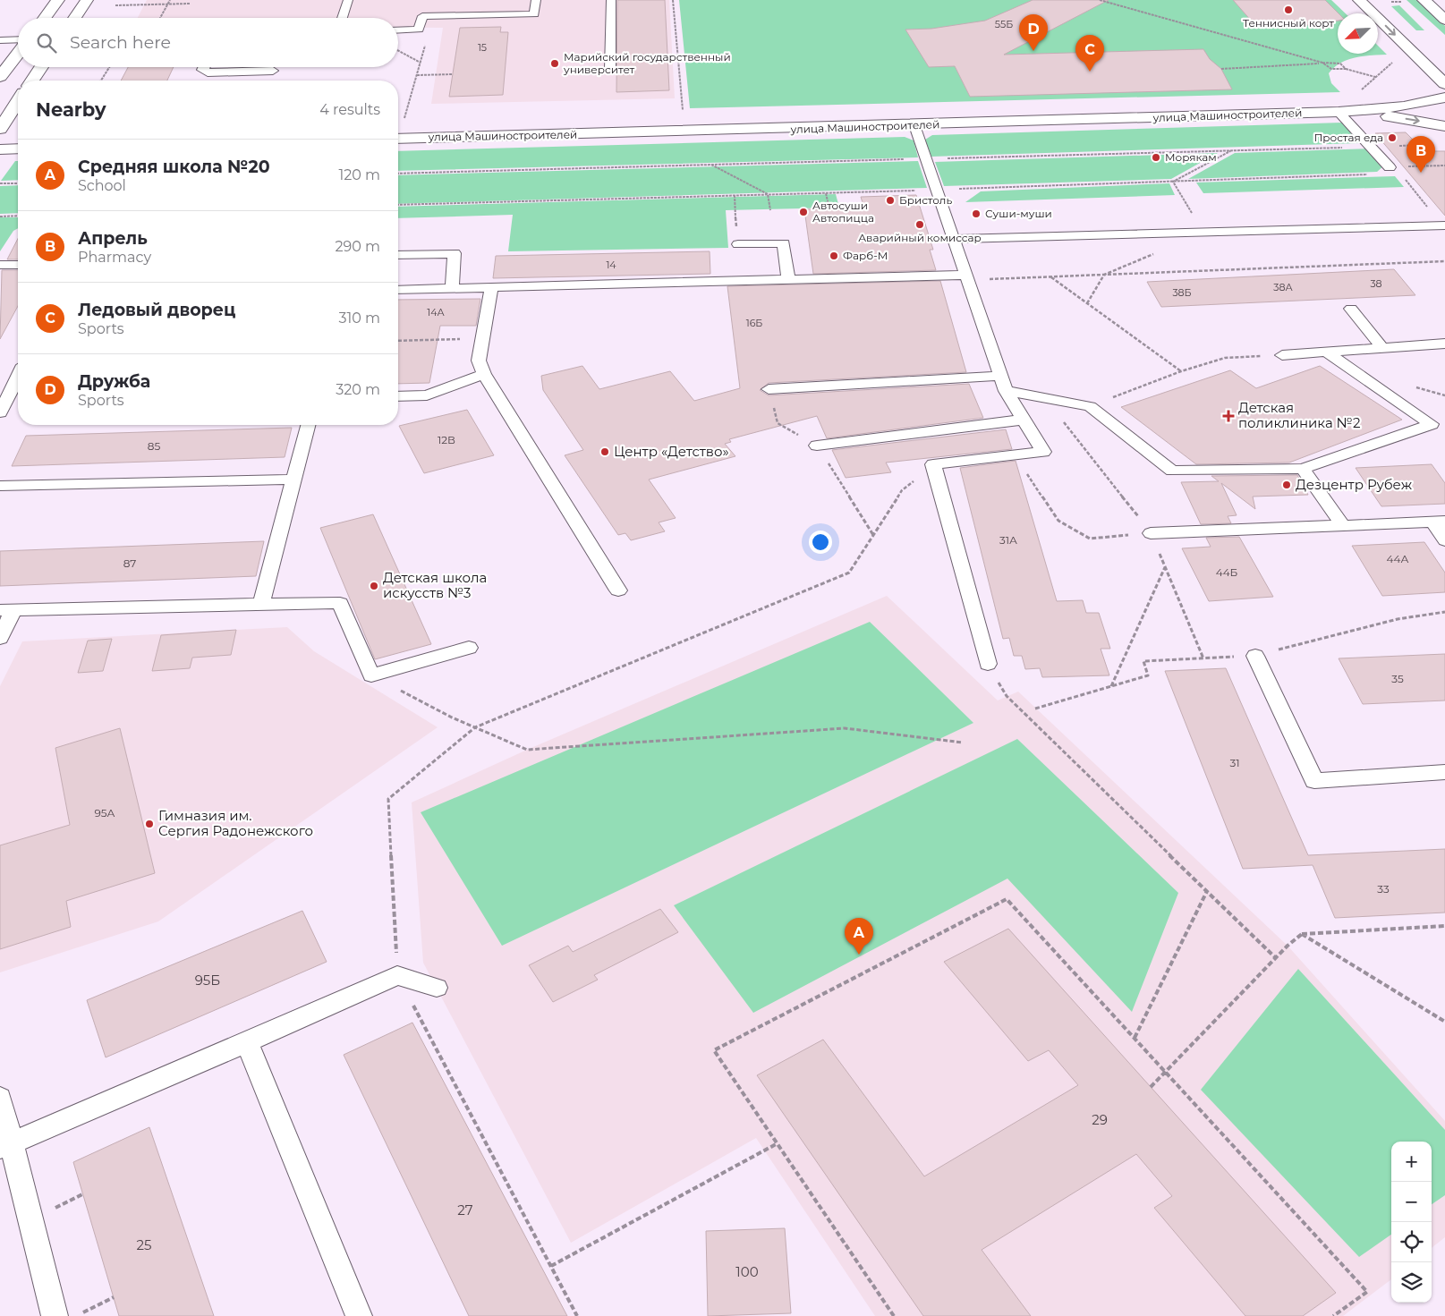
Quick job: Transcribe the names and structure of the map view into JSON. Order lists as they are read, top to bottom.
{
  "streets": {
    "main road": ["улица Машиностроителей"]
  },
  "places": {
    "other": [
      "Теннисный корт",
      "Марийский государственный университет",
      "Простая еда",
      "Морякам",
      "Бристоль",
      "Автосуши Автопицца",
      "Суши-муши",
      "Аварийный комиссар",
      "Фарб-М",
      "Центр «Детство»",
      "Дезцентр Рубеж",
      "Детская школа искусств №3",
      "Гимназия им. Сергия Радонежского"
    ],
    "health": ["Детская поликлиника №2"]
  },
  "house_numbers": [
    "55Б",
    "15",
    "14",
    "38",
    "38А",
    "38Б",
    "14А",
    "16Б",
    "12В",
    "85",
    "31А",
    "44А",
    "87",
    "44Б",
    "35",
    "31",
    "95А",
    "33",
    "95Б",
    "29",
    "27",
    "25",
    "100"
  ],
  "north": "bottom left",
  "page": {
    "pins": [
      "D",
      "C",
      "B",
      "A"
    ],
    "search": "Search here",
    "heading": ["Nearby", "4 results"],
    "list": [
      {
        "mark": "A",
        "name": "Средняя школа №20",
        "note": "School",
        "value": "120 m"
      },
      {
        "mark": "B",
        "name": "Апрель",
        "note": "Pharmacy",
        "value": "290 m"
      },
      {
        "mark": "C",
        "name": "Ледовый дворец",
        "note": "Sports",
        "value": "310 m"
      },
      {
        "mark": "D",
        "name": "Дружба",
        "note": "Sports",
        "value": "320 m"
      }
    ],
    "map_buttons": ["+", "−"]
  }
}
